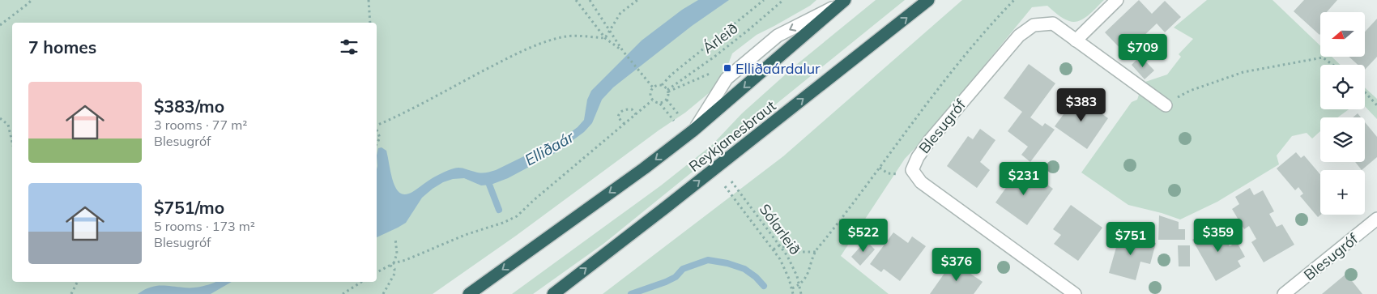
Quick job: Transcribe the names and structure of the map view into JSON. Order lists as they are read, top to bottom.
{
  "streets": {
    "highway": ["Reykjanesbraut"],
    "street": ["Blesugróf"],
    "path": ["Árleið", "Sólarleið"]
  },
  "water": ["Elliðaár"],
  "places": {
    "transit": ["Elliðaárdalur"]
  },
  "north": "left",
  "page": {
    "map_buttons": "+",
    "heading": "7 homes",
    "price": [
      "$709",
      "$383",
      "$231",
      "$522",
      "$359",
      "$751",
      "$376"
    ],
    "list": [
      {
        "name": "$383/mo",
        "note": "3 rooms · 77 m² · Blesugróf"
      },
      {
        "name": "$751/mo",
        "note": "5 rooms · 173 m² · Blesugróf"
      }
    ]
  }
}
